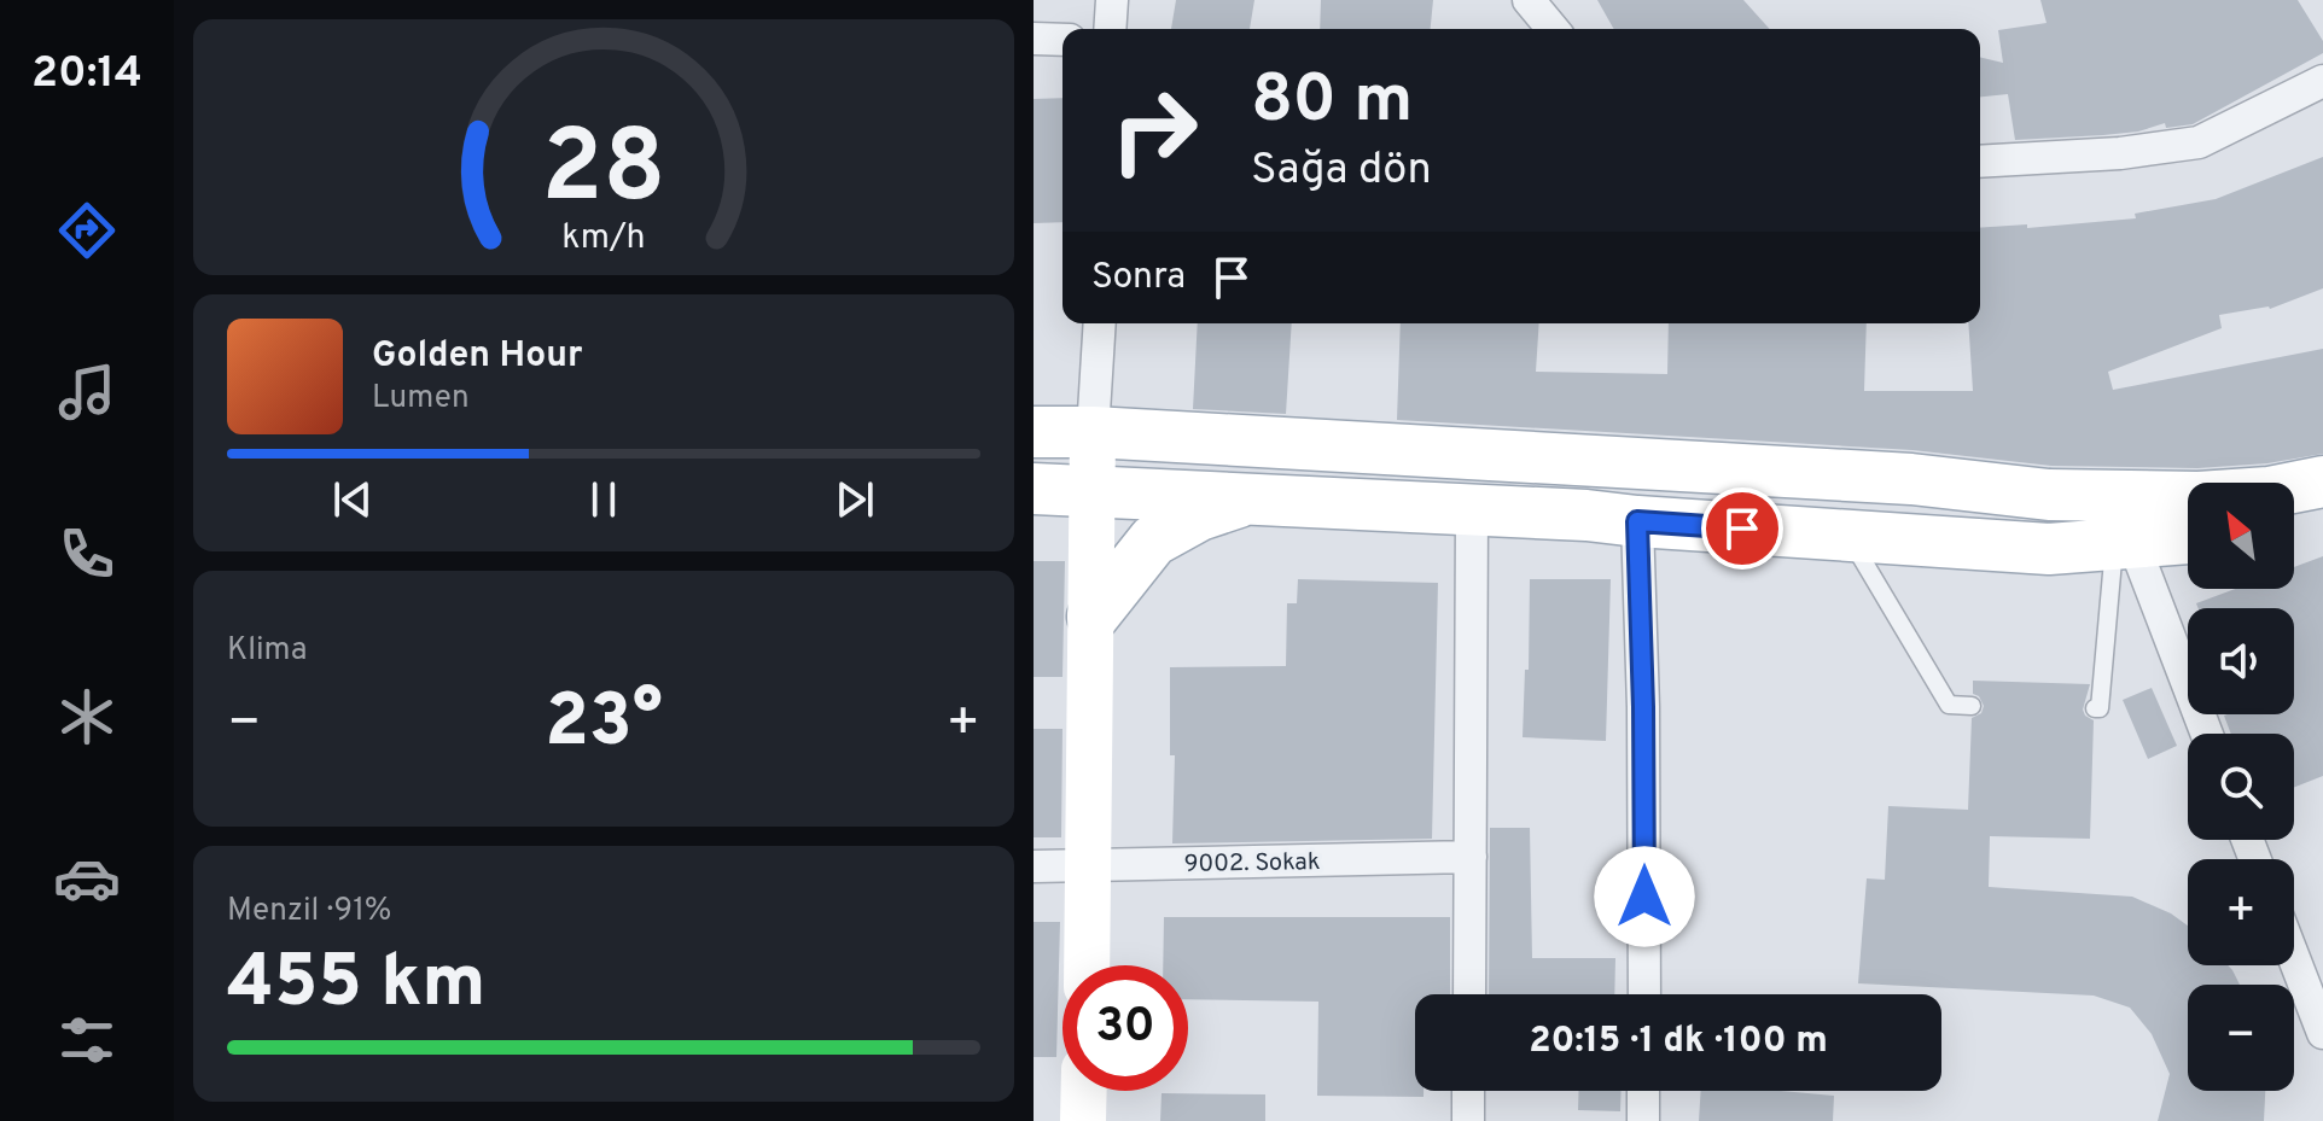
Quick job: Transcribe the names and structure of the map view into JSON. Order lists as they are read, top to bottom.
{
  "streets": {
    "street": ["9002. Sokak"]
  },
  "north": "top left",
  "page": {
    "tabs": "20:14",
    "turn": ["80 m", "Sağa dön"],
    "then": "Sonra",
    "song": ["Golden Hour", "Lumen"],
    "map_buttons": ["+", "−"],
    "tile": [
      "Klima",
      ["Menzil · 91%", "455 km"]
    ],
    "heat": ["−", "23°", "+"],
    "limit": "30",
    "trip": "20:15 · 1 dk · 100 m",
    "gauge": ["28", "km/h"]
  }
}
